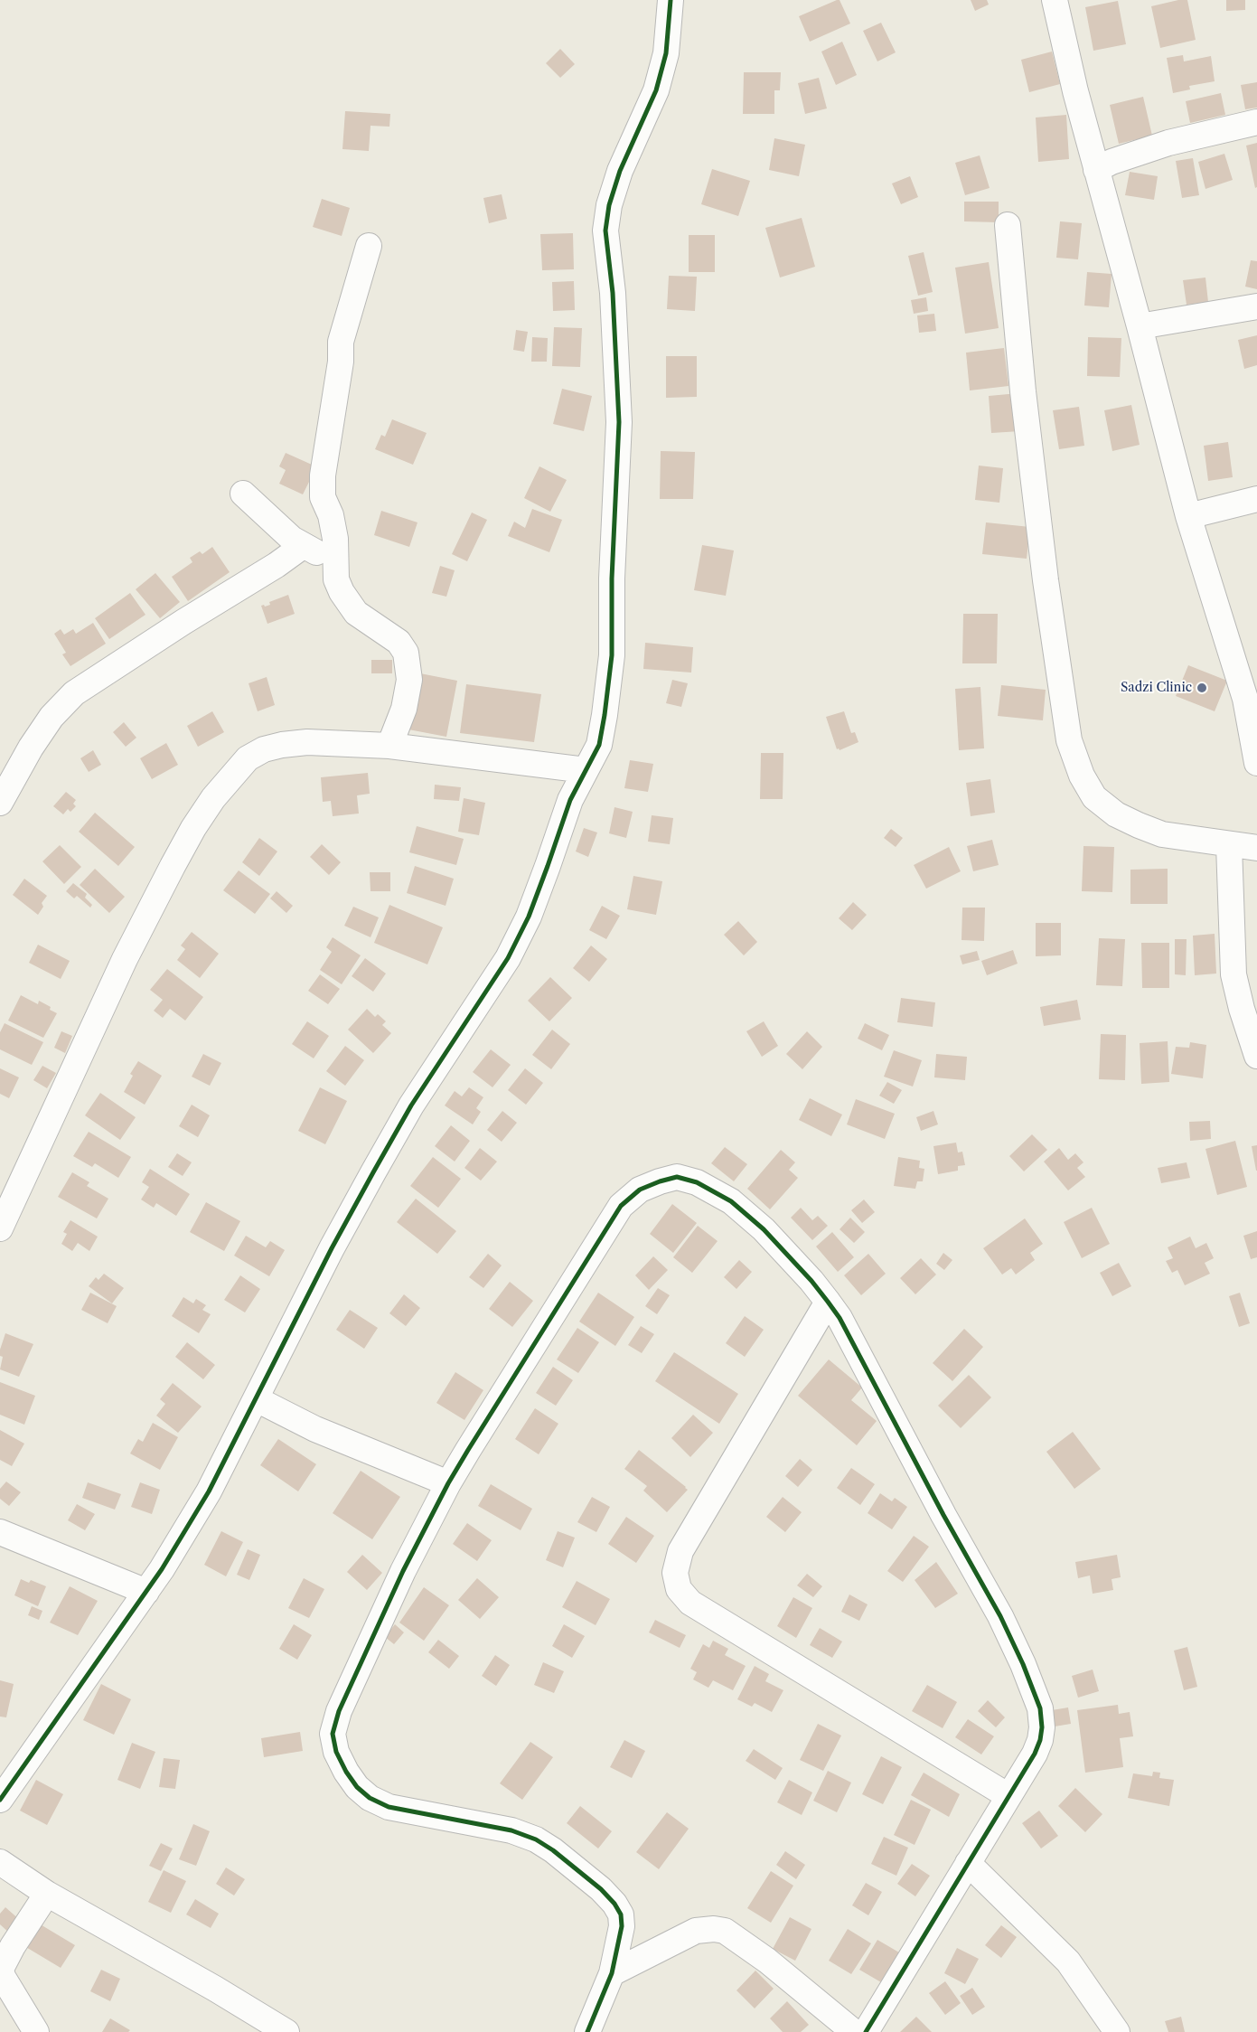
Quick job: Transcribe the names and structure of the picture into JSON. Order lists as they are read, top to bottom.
{
  "places": ["Sadzi Clinic"]
}
